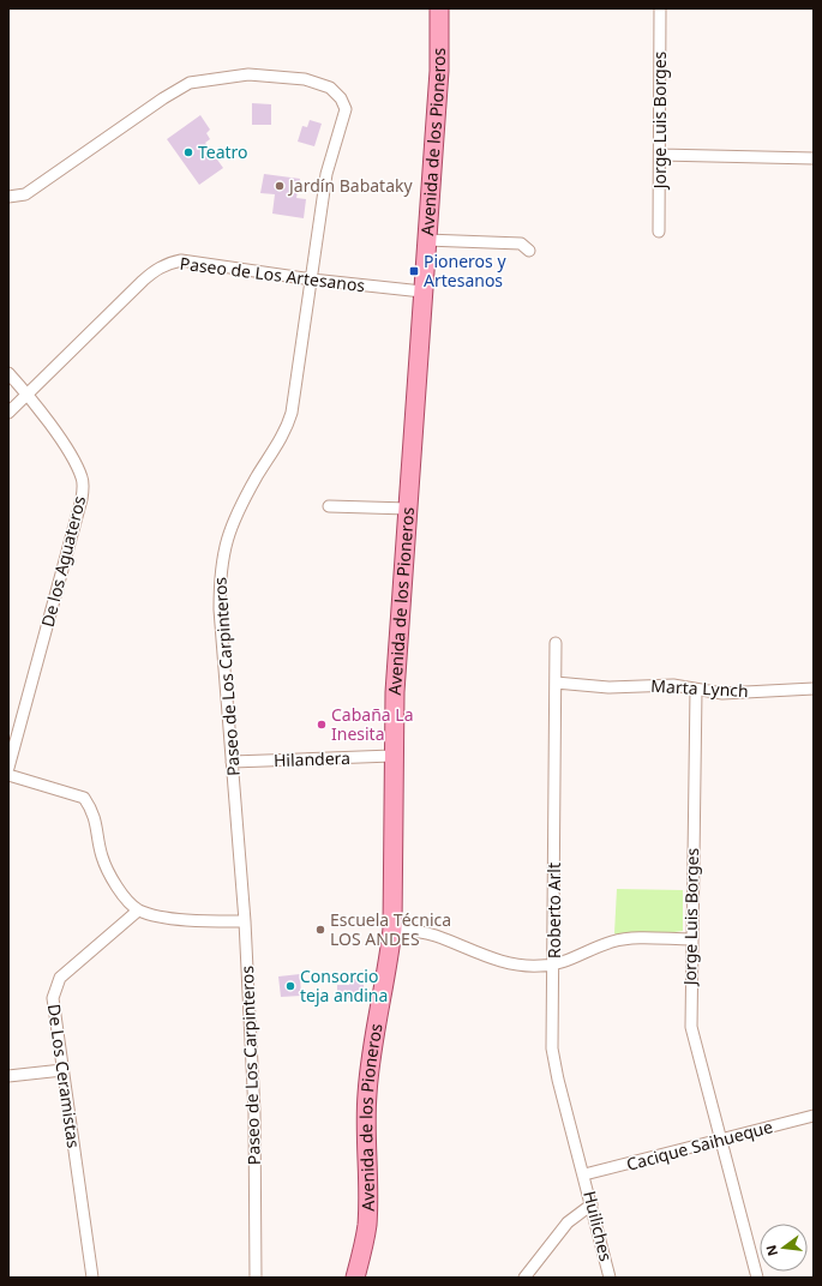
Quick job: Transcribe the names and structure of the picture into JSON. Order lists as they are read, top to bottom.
{
  "streets": {
    "main road": ["Avenida de los Pioneros"],
    "street": [
      "Jorge Luis Borges",
      "Paseo de Los Artesanos",
      "De los Aguateros",
      "Paseo de Los Carpinteros",
      "Marta Lynch",
      "Hilandera",
      "Roberto Arlt",
      "De Los Ceramistas",
      "Cacique Saihueque",
      "Huiliches"
    ]
  },
  "crossings": [
    ["Jorge Luis Borges", "Marta Lynch"],
    ["Jorge Luis Borges", "Cacique Saihueque"],
    ["Avenida de los Pioneros", "Paseo de Los Artesanos"],
    ["Avenida de los Pioneros", "Hilandera"],
    ["Paseo de Los Artesanos", "De los Aguateros"],
    ["Paseo de Los Artesanos", "Paseo de Los Carpinteros"],
    ["Paseo de Los Carpinteros", "Hilandera"],
    ["Marta Lynch", "Roberto Arlt"],
    ["Roberto Arlt", "Cacique Saihueque"],
    ["Roberto Arlt", "Huiliches"],
    ["Cacique Saihueque", "Huiliches"]
  ],
  "places": {
    "other": [
      "Teatro",
      "Jardín Babataky",
      "Cabaña La Inesita",
      "Escuela Técnica LOS ANDES",
      "Consorcio teja andina"
    ],
    "transit": ["Pioneros y Artesanos"]
  },
  "north": "left"
}
